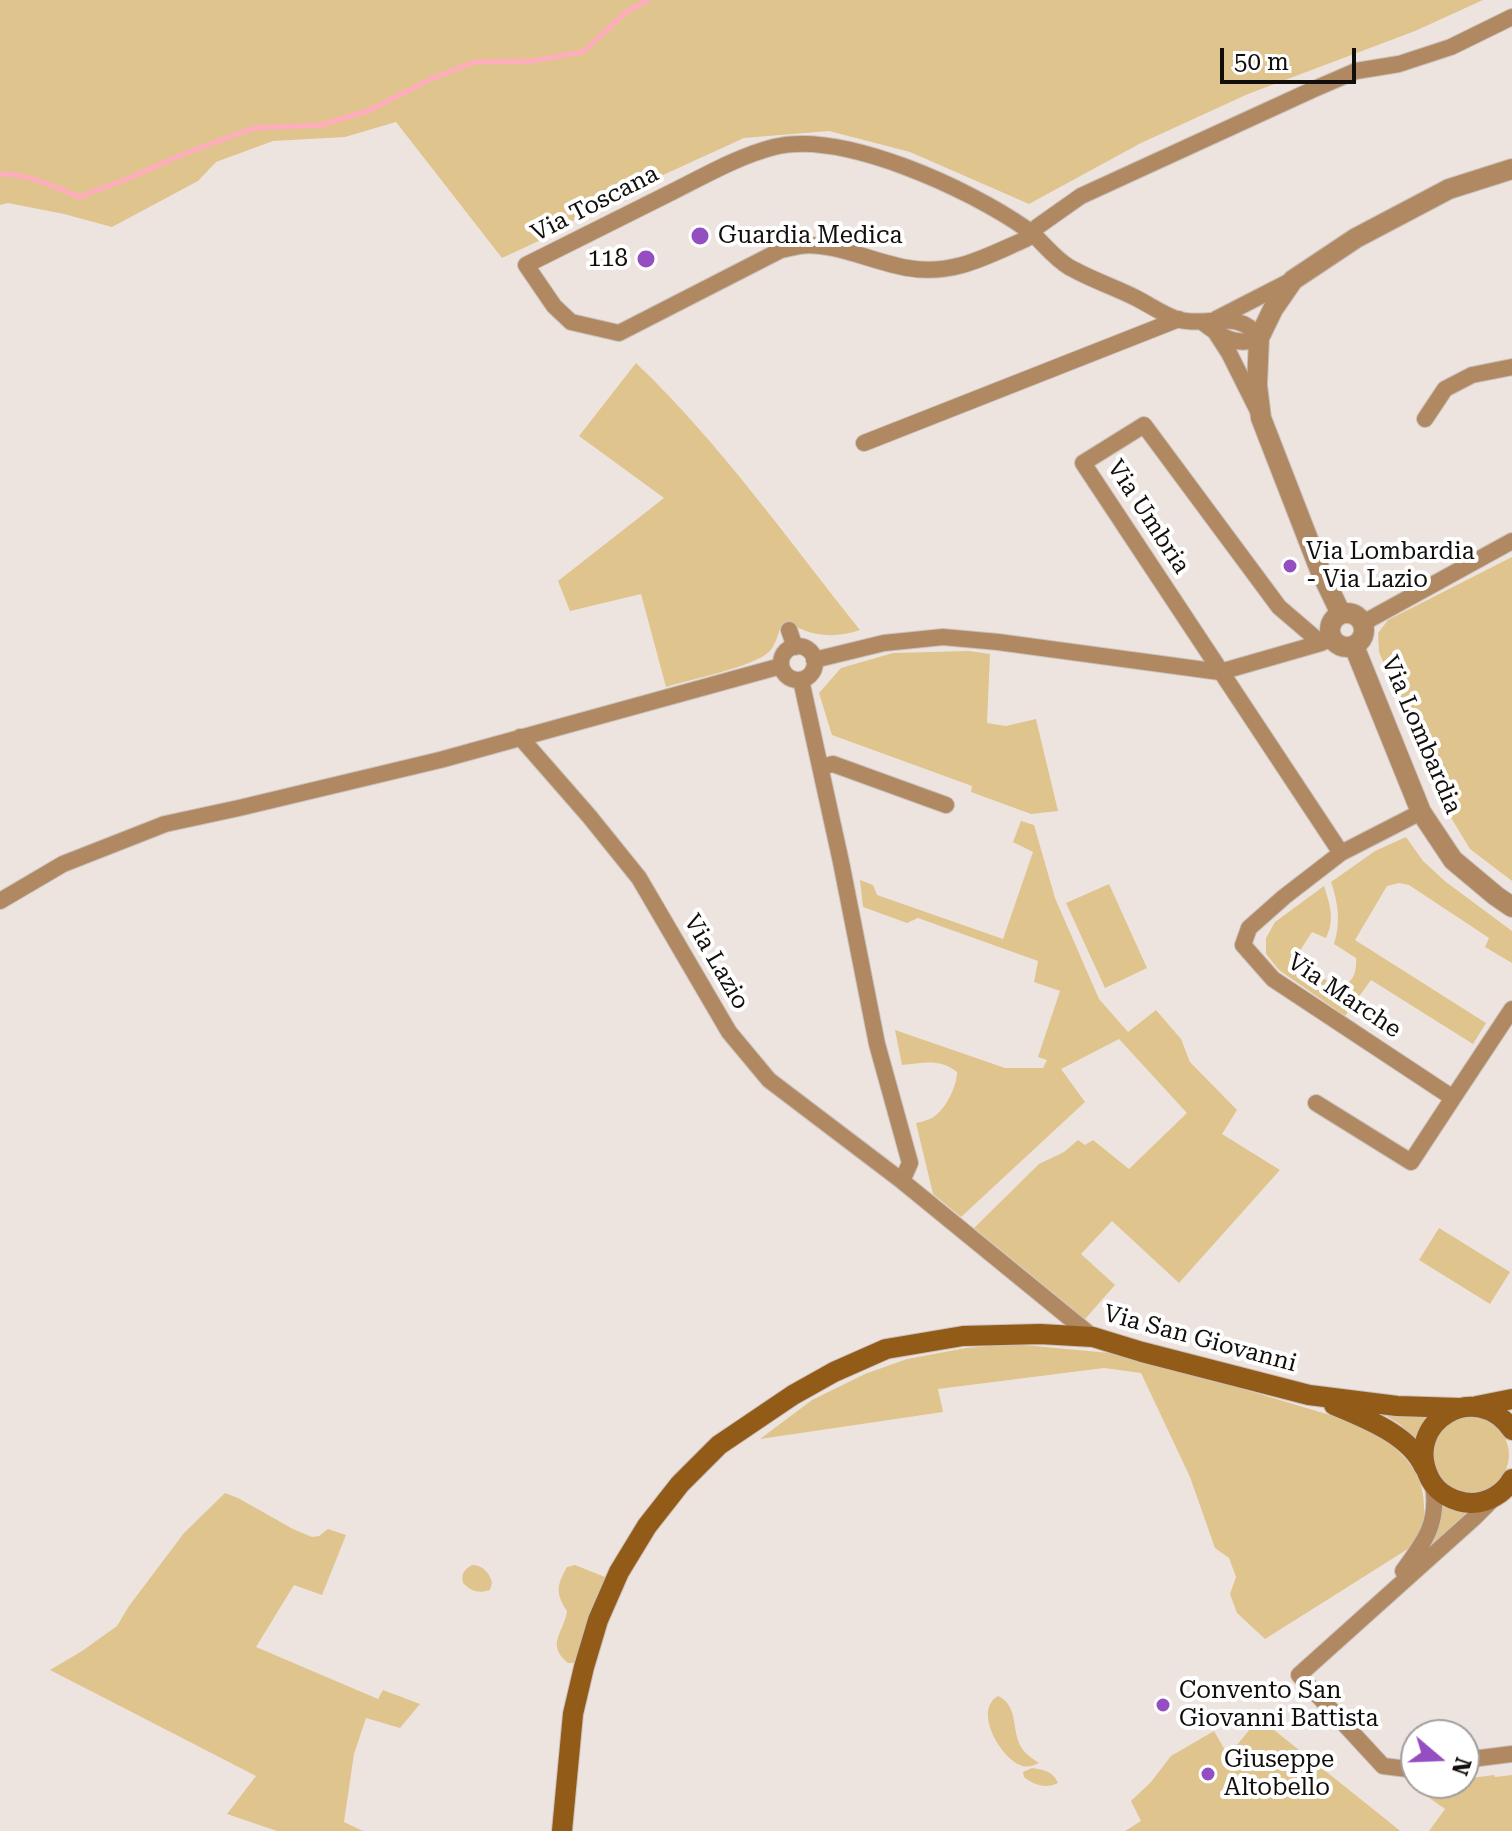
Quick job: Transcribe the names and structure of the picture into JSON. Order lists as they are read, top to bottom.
{
  "streets": {
    "main road": ["Via San Giovanni"],
    "street": [
      "Via Toscana",
      "Via Umbria",
      "Via Lombardia",
      "Via Lazio",
      "Via Marche"
    ]
  },
  "crossings": [
    ["Via Umbria", "Via Lombardia"],
    ["Via Umbria", "Via Marche"],
    ["Via Lombardia", "Via Marche"],
    ["Via Lazio", "Via San Giovanni"]
  ],
  "places": [
    "Guardia Medica",
    "118",
    "Via Lombardia - Via Lazio",
    "Convento San Giovanni Battista",
    "Giuseppe Altobello"
  ],
  "scale_bar": "50 m",
  "north": "right"
}
